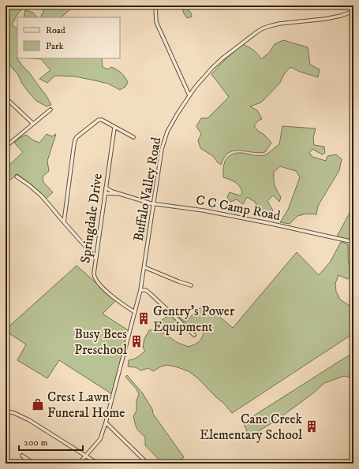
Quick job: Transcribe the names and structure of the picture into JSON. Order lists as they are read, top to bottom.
{
  "streets": {
    "street": ["Buffalo Valley Road", "C C Camp Road", "Springdale Drive"]
  },
  "crossings": [
    ["Buffalo Valley Road", "C C Camp Road"],
    ["Buffalo Valley Road", "Springdale Drive"]
  ],
  "places": {
    "building": ["Gentry's Power Equipment", "Busy Bees Preschool", "Cane Creek Elementary School"],
    "shop": ["Crest Lawn Funeral Home"]
  },
  "legend": ["Road", "Park"],
  "scale_bar": "200 m"
}
